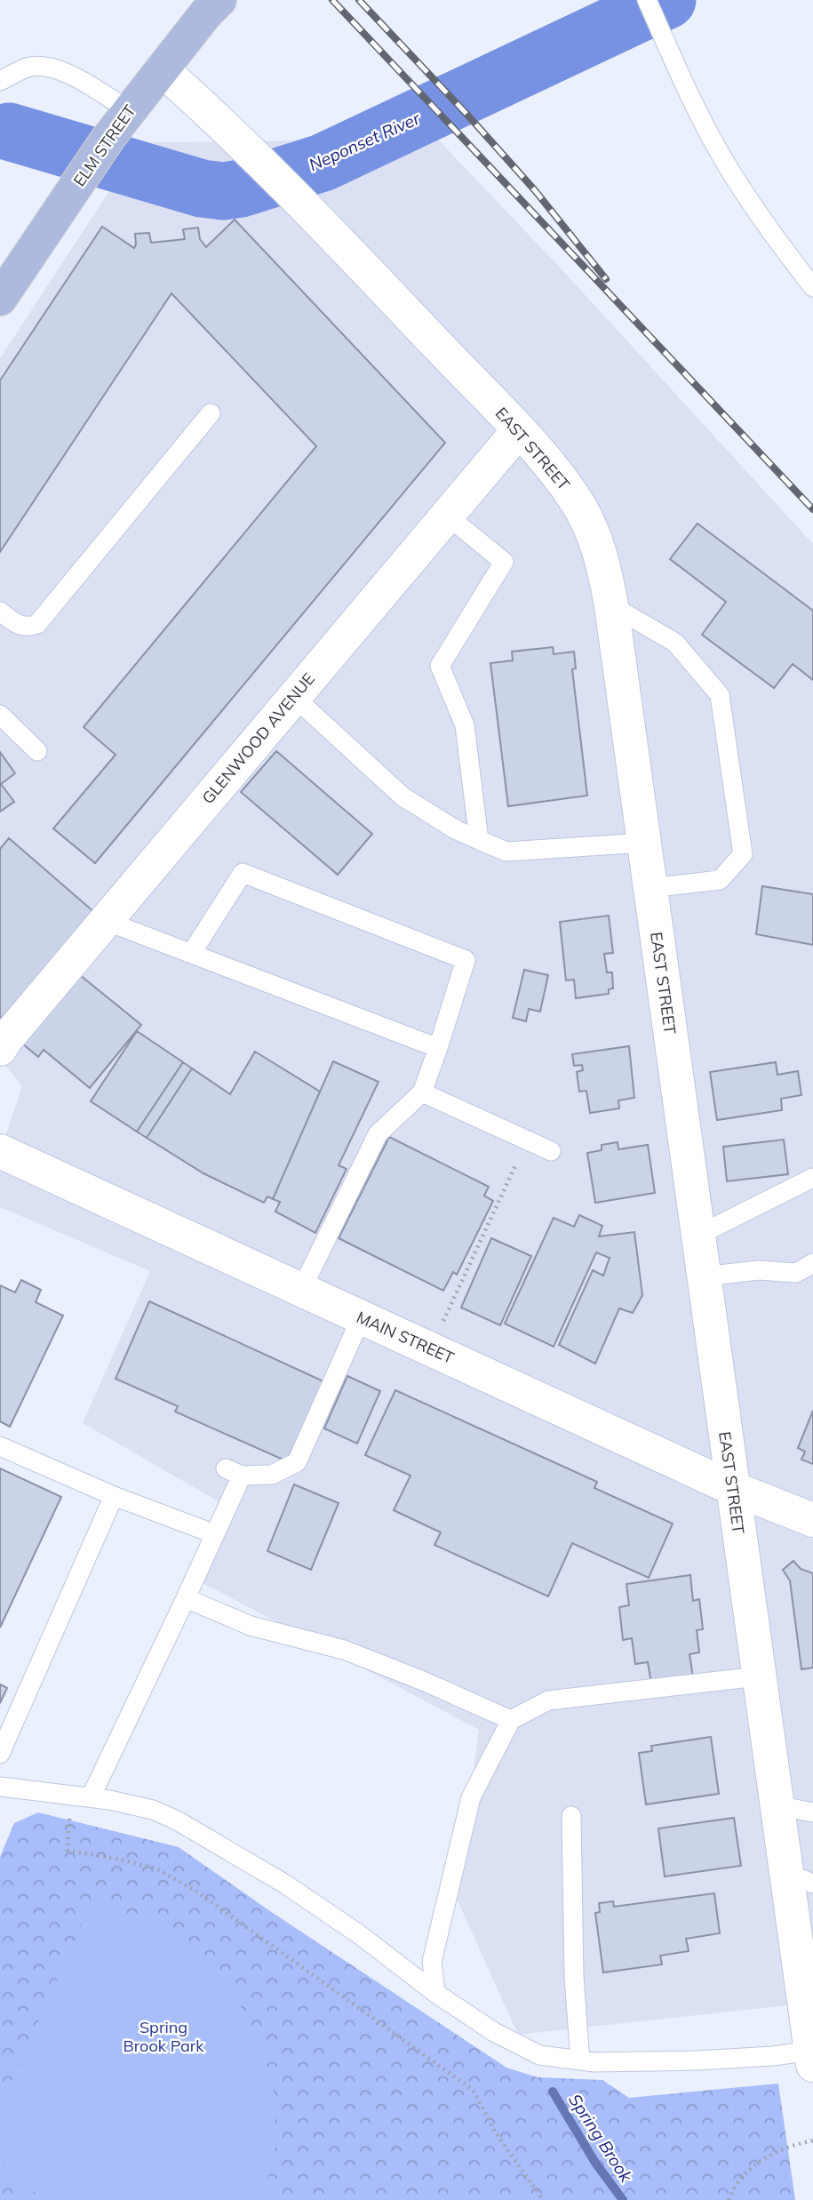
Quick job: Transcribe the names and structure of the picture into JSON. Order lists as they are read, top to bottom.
{
  "streets": {
    "main road": [
      "ELM STREET",
      "EAST STREET",
      "GLENWOOD AVENUE",
      "MAIN STREET"
    ]
  },
  "crossings": [
    ["ELM STREET", "EAST STREET"],
    ["EAST STREET", "GLENWOOD AVENUE"],
    ["EAST STREET", "MAIN STREET"]
  ],
  "water": ["Neponset River", "Spring Brook"],
  "parks": ["Spring Brook Park"]
}
